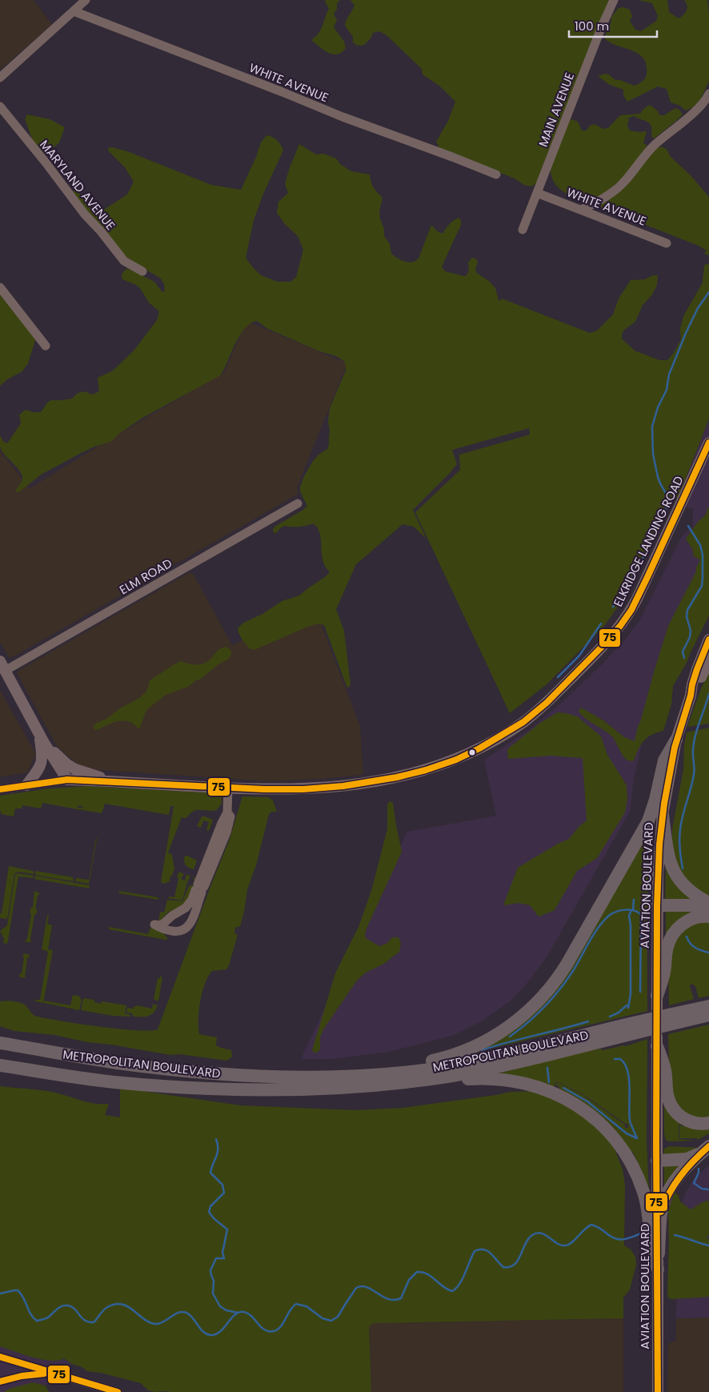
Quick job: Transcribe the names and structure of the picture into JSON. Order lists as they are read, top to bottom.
{
  "streets": {
    "highway": ["METROPOLITAN BOULEVARD"],
    "main road": ["ELKRIDGE LANDING ROAD", "AVIATION BOULEVARD"],
    "street": [
      "WHITE AVENUE",
      "MAIN AVENUE",
      "MARYLAND AVENUE",
      "ELM ROAD"
    ]
  },
  "crossings": [
    ["WHITE AVENUE", "MAIN AVENUE"]
  ],
  "lines": ["transit line 75"],
  "scale_bar": "100 m"
}
